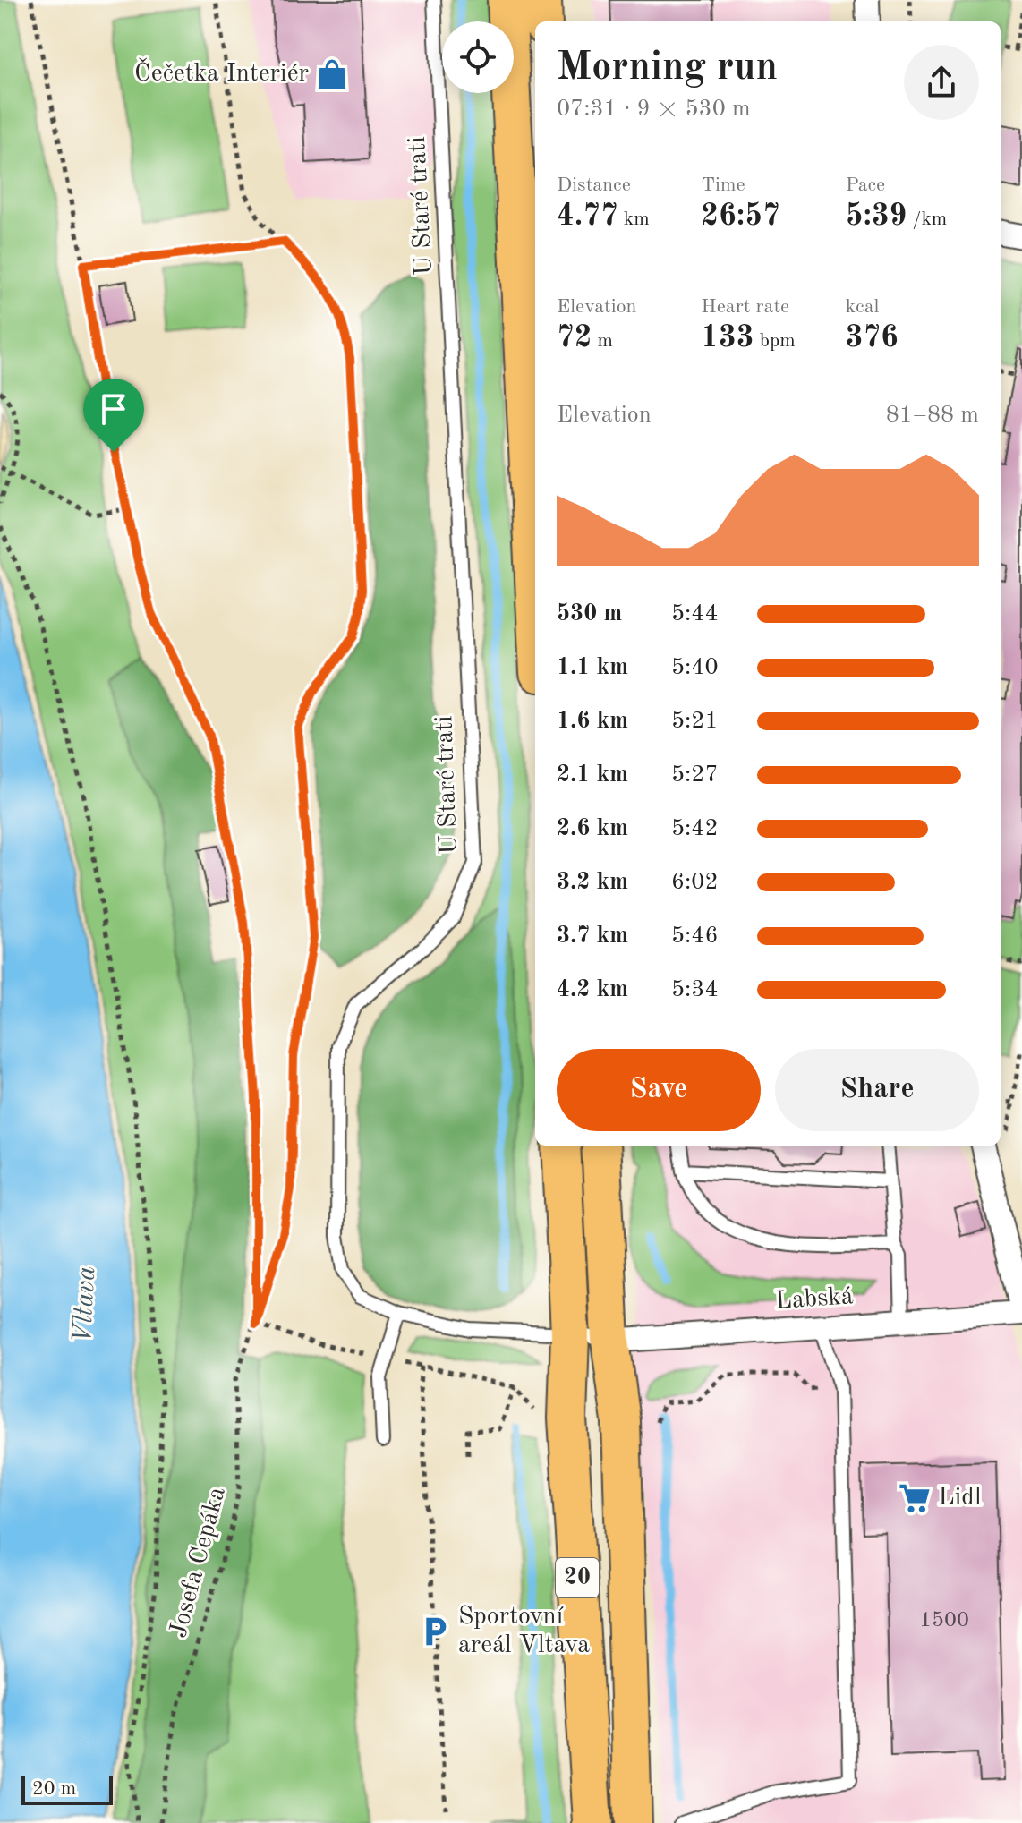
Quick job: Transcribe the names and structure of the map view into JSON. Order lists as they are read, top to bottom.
{
  "streets": {
    "main road": ["20"],
    "street": ["Labská"],
    "lane": ["U Staré trati"],
    "path": ["Josefa Cepáka"]
  },
  "crossings": [
    ["U Staré trati", "Labská"],
    ["U Staré trati", "20"],
    ["Labská", "20"]
  ],
  "water": ["Vltava"],
  "places": {
    "shop": ["Čečetka Interiér"],
    "supermarket": ["Lidl"],
    "parking": ["Sportovní areál Vltava"]
  },
  "house_numbers": ["1500"],
  "scale_bar": "20 m",
  "page": {
    "heading": ["Morning run", "07:31 · 9 × 530 m"],
    "stats": [
      ["Distance", "4.77 km"],
      ["Time", "26:57"],
      ["Pace", "5:39 /km"],
      ["Elevation", "72 m"],
      ["Heart rate", "133 bpm"],
      ["kcal", "376"]
    ],
    "chart": ["Elevation", "81–88 m"],
    "list": [
      {
        "name": "530 m",
        "note": "5:44"
      },
      {
        "name": "1.1 km",
        "note": "5:40"
      },
      {
        "name": "1.6 km",
        "note": "5:21"
      },
      {
        "name": "2.1 km",
        "note": "5:27"
      },
      {
        "name": "2.6 km",
        "note": "5:42"
      },
      {
        "name": "3.2 km",
        "note": "6:02"
      },
      {
        "name": "3.7 km",
        "note": "5:46"
      },
      {
        "name": "4.2 km",
        "note": "5:34"
      }
    ],
    "buttons": ["Save", "Share"],
    "scale": "20 m"
  }
}
